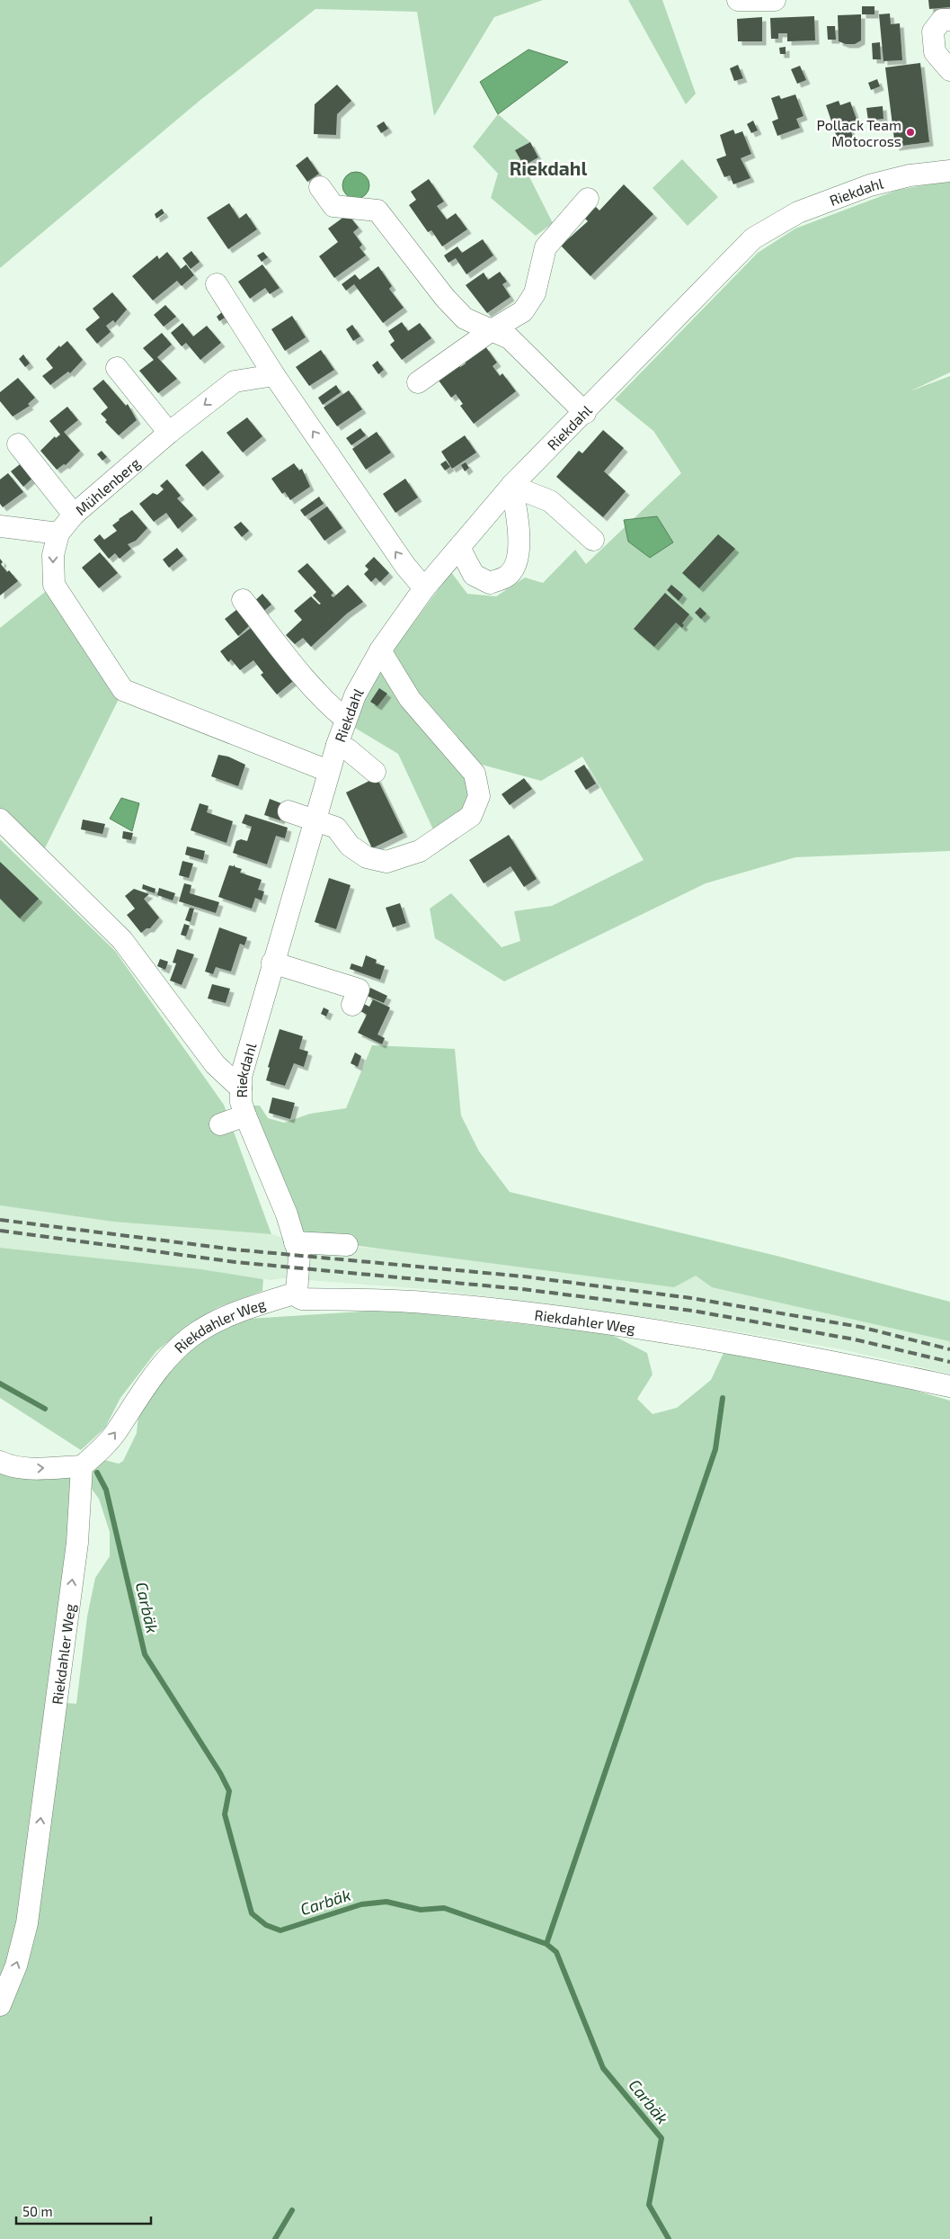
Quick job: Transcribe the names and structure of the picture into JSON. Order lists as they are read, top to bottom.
{
  "streets": {
    "street": ["Riekdahl", "Mühlenberg", "Riekdahler Weg"]
  },
  "crossings": [
    ["Riekdahl", "Mühlenberg"],
    ["Riekdahl", "Riekdahler Weg"]
  ],
  "one_way": ["Riekdahler Weg"],
  "districts": ["Riekdahl"],
  "water": ["Carbäk"],
  "places": ["Pollack Team Motocross"],
  "scale_bar": "50 m"
}
